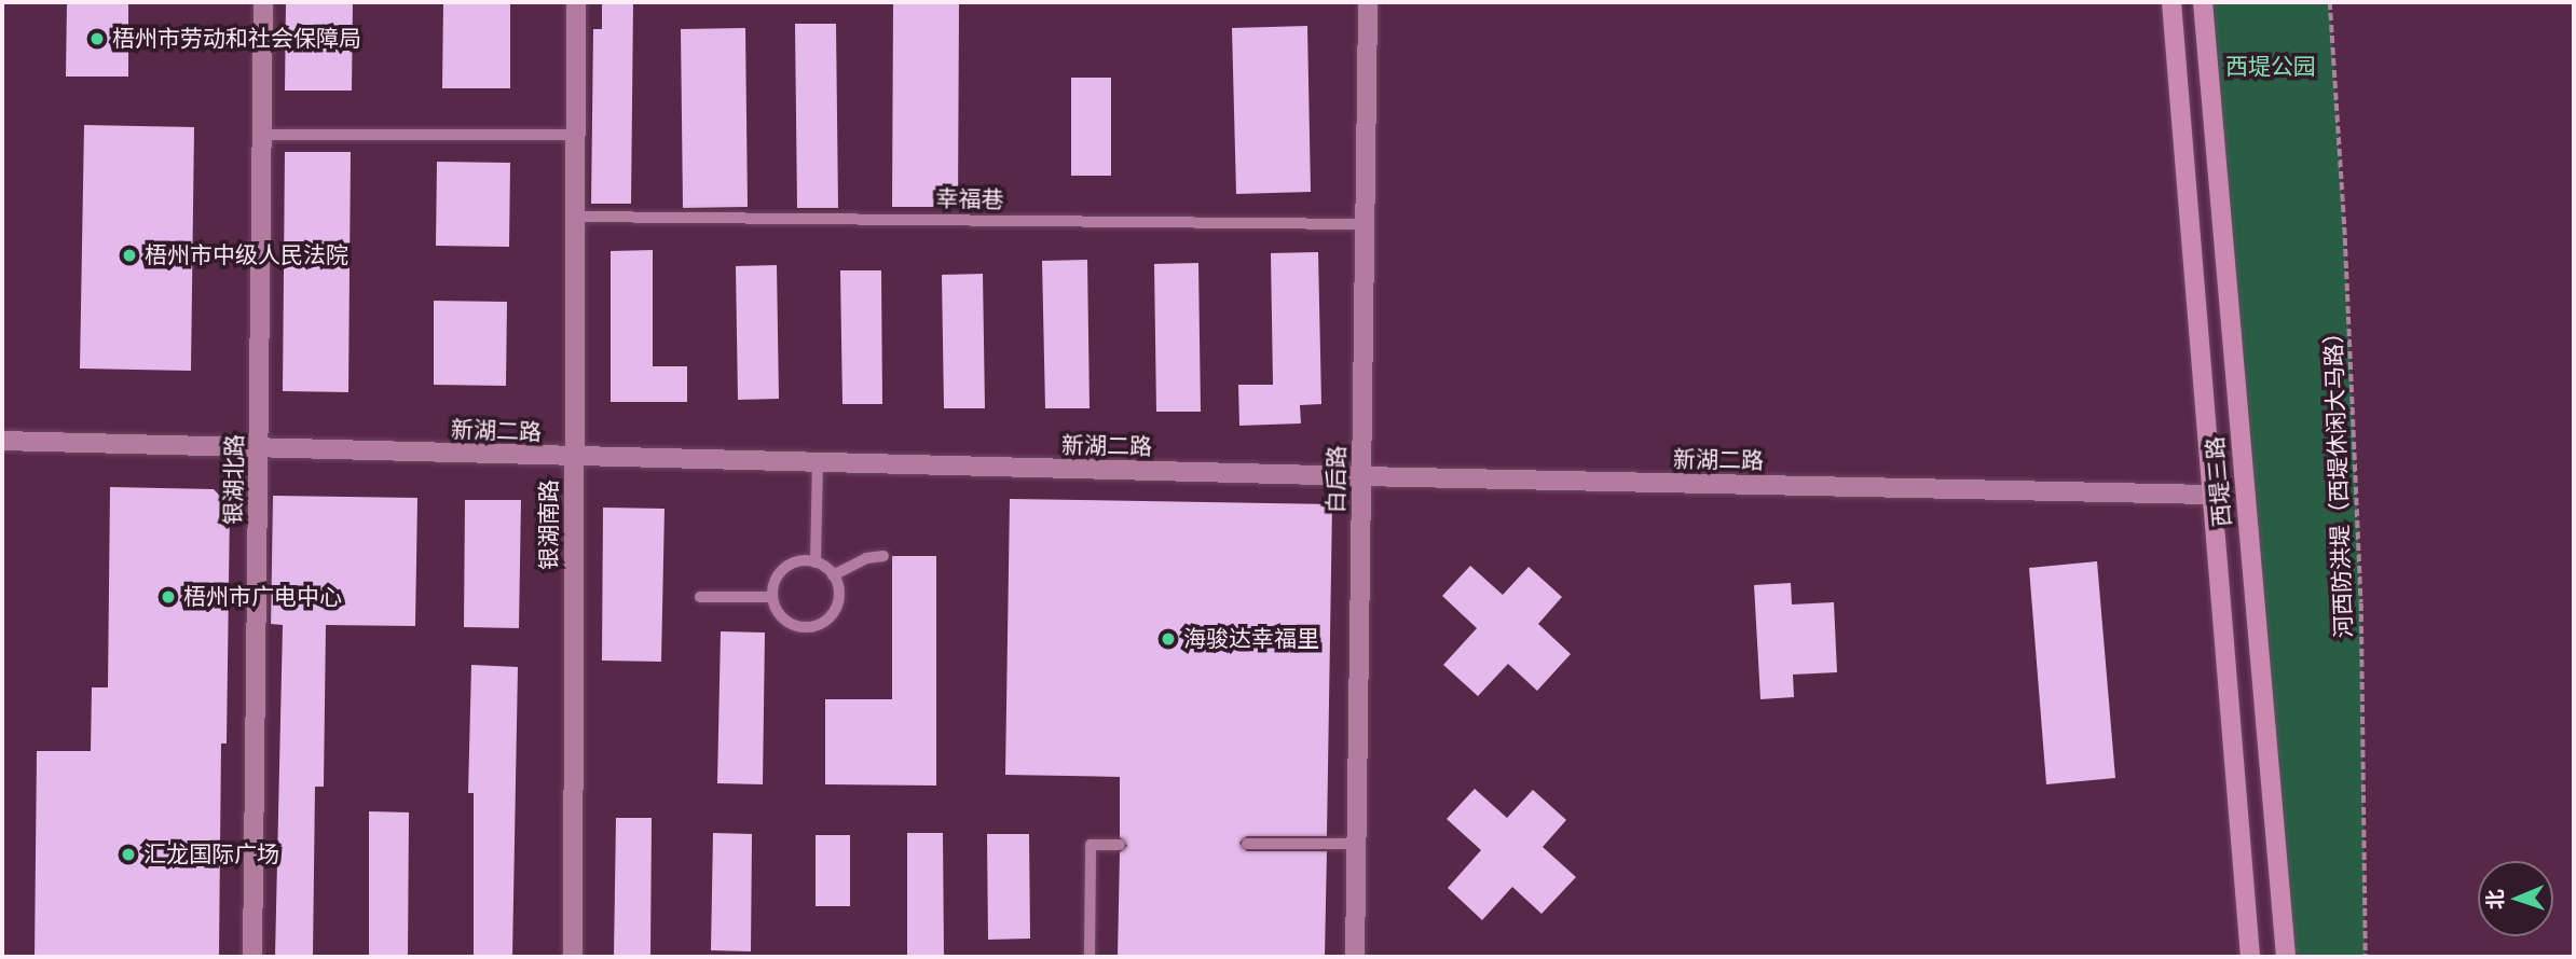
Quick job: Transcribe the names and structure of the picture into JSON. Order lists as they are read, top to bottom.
{
  "streets": {
    "main road": ["西堤三路"],
    "street": [
      "新湖二路",
      "银湖北路",
      "白后路",
      "银湖南路"
    ],
    "lane": ["幸福巷"],
    "path": ["河西防洪堤（西堤休闲大马路）"]
  },
  "crossings": [
    ["幸福巷", "白后路"],
    ["幸福巷", "银湖南路"],
    ["新湖二路", "银湖北路"],
    ["新湖二路", "白后路"],
    ["新湖二路", "西堤三路"],
    ["新湖二路", "银湖南路"]
  ],
  "parks": ["西堤公园"],
  "places": [
    "梧州市劳动和社会保障局",
    "梧州市中级人民法院",
    "梧州市广电中心",
    "海骏达幸福里",
    "汇龙国际广场"
  ],
  "north": "left"
}
